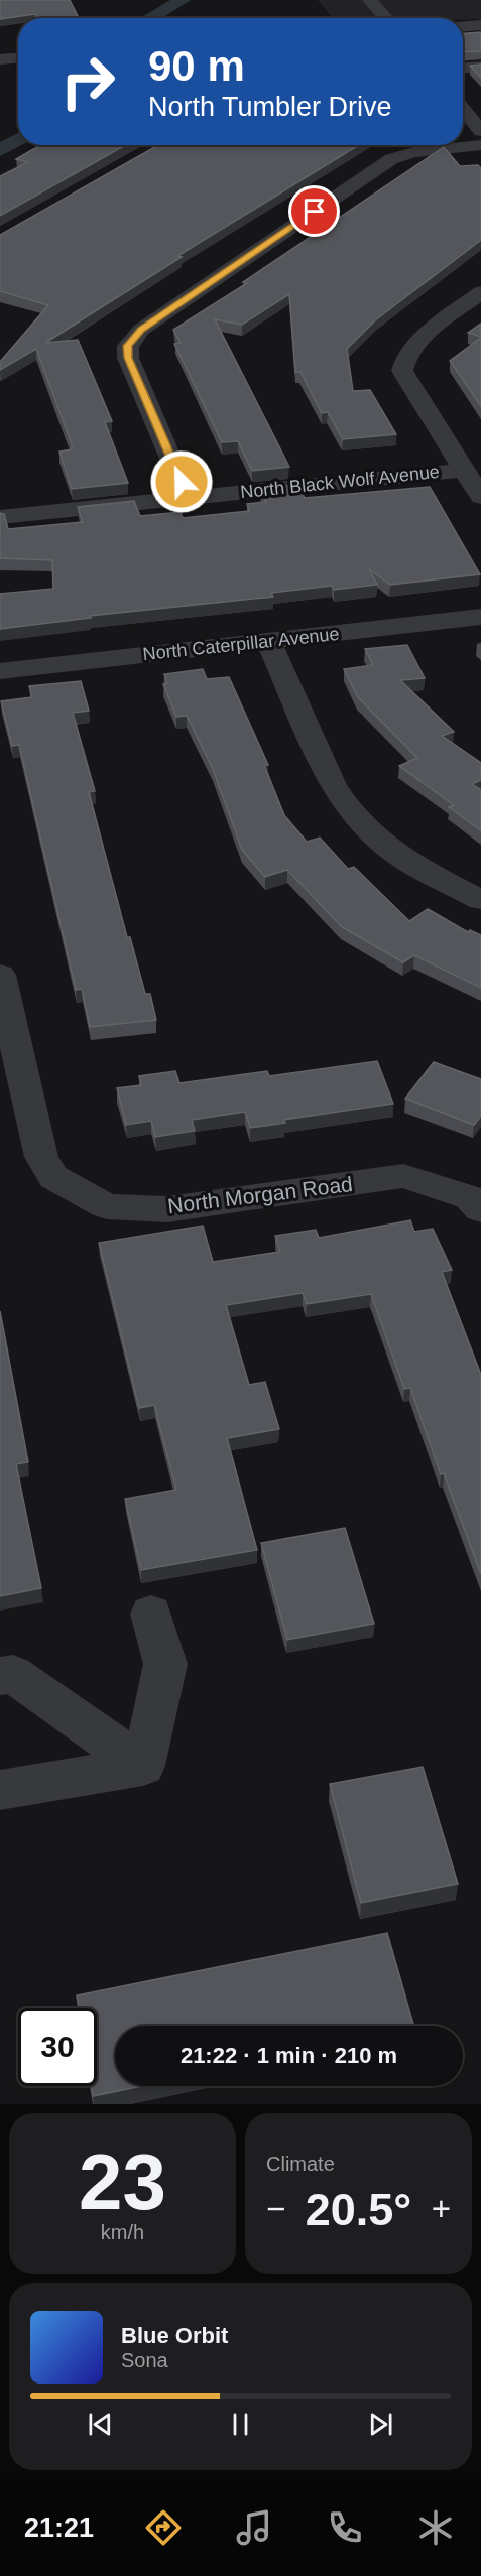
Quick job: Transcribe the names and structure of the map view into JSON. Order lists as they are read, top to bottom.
{
  "streets": {
    "street": ["North Black Wolf Avenue", "North Caterpillar Avenue", "North Morgan Road"]
  },
  "page": {
    "turn": ["90 m", "North Tumbler Drive"],
    "limit": "30",
    "trip": "21:22 · 1 min · 210 m",
    "tile": [
      ["23", "km/h"],
      "Climate"
    ],
    "heat": ["−", "20.5°", "+"],
    "song": ["Blue Orbit", "Sona"],
    "tabs": "21:21"
  }
}
